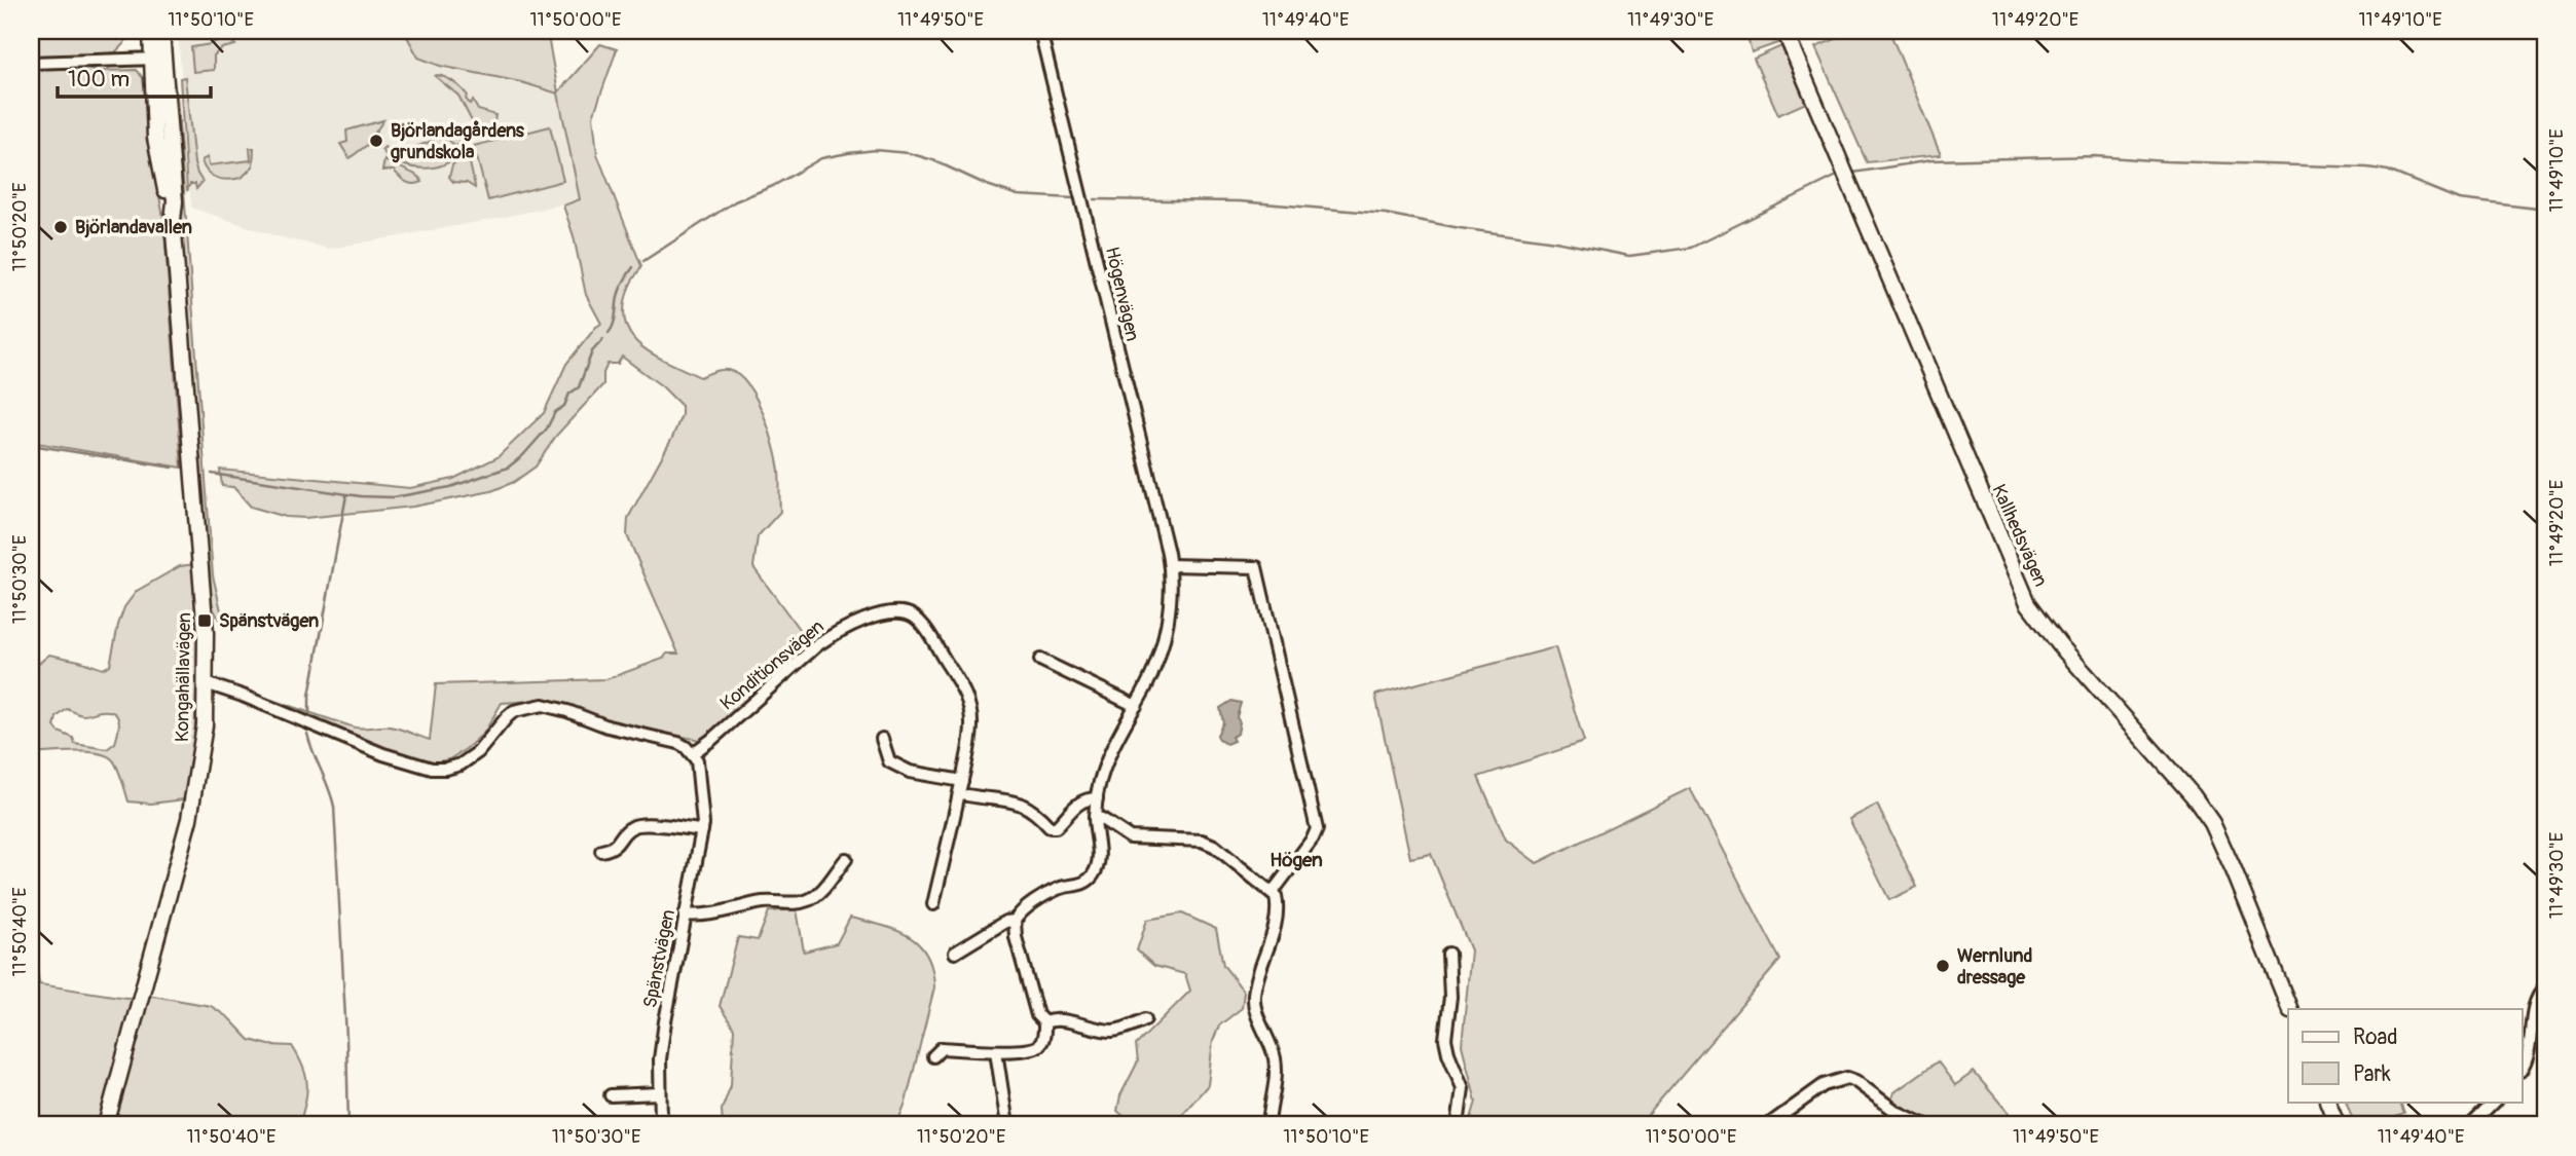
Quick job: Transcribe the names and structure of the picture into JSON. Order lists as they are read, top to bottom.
{
  "streets": {
    "street": [
      "Högenvägen",
      "Kallhedsvägen",
      "Konditionsvägen",
      "Kongahällavägen",
      "Spänstvägen"
    ]
  },
  "crossings": [
    ["Konditionsvägen", "Spänstvägen"]
  ],
  "districts": ["Högen"],
  "places": {
    "other": ["Björlandagårdens grundskola", "Björlandavallen", "Wernlund dressage"],
    "transit": ["Spänstvägen"]
  },
  "legend": ["Road", "Park"],
  "scale_bar": "100 m",
  "coordinates": [
    "11°50'10\"E",
    "11°50'00\"E",
    "11°49'50\"E",
    "11°49'40\"E",
    "11°49'30\"E",
    "11°49'20\"E",
    "11°49'10\"E",
    "11°50'20\"E",
    "11°50'30\"E",
    "11°50'40\"E"
  ]
}
